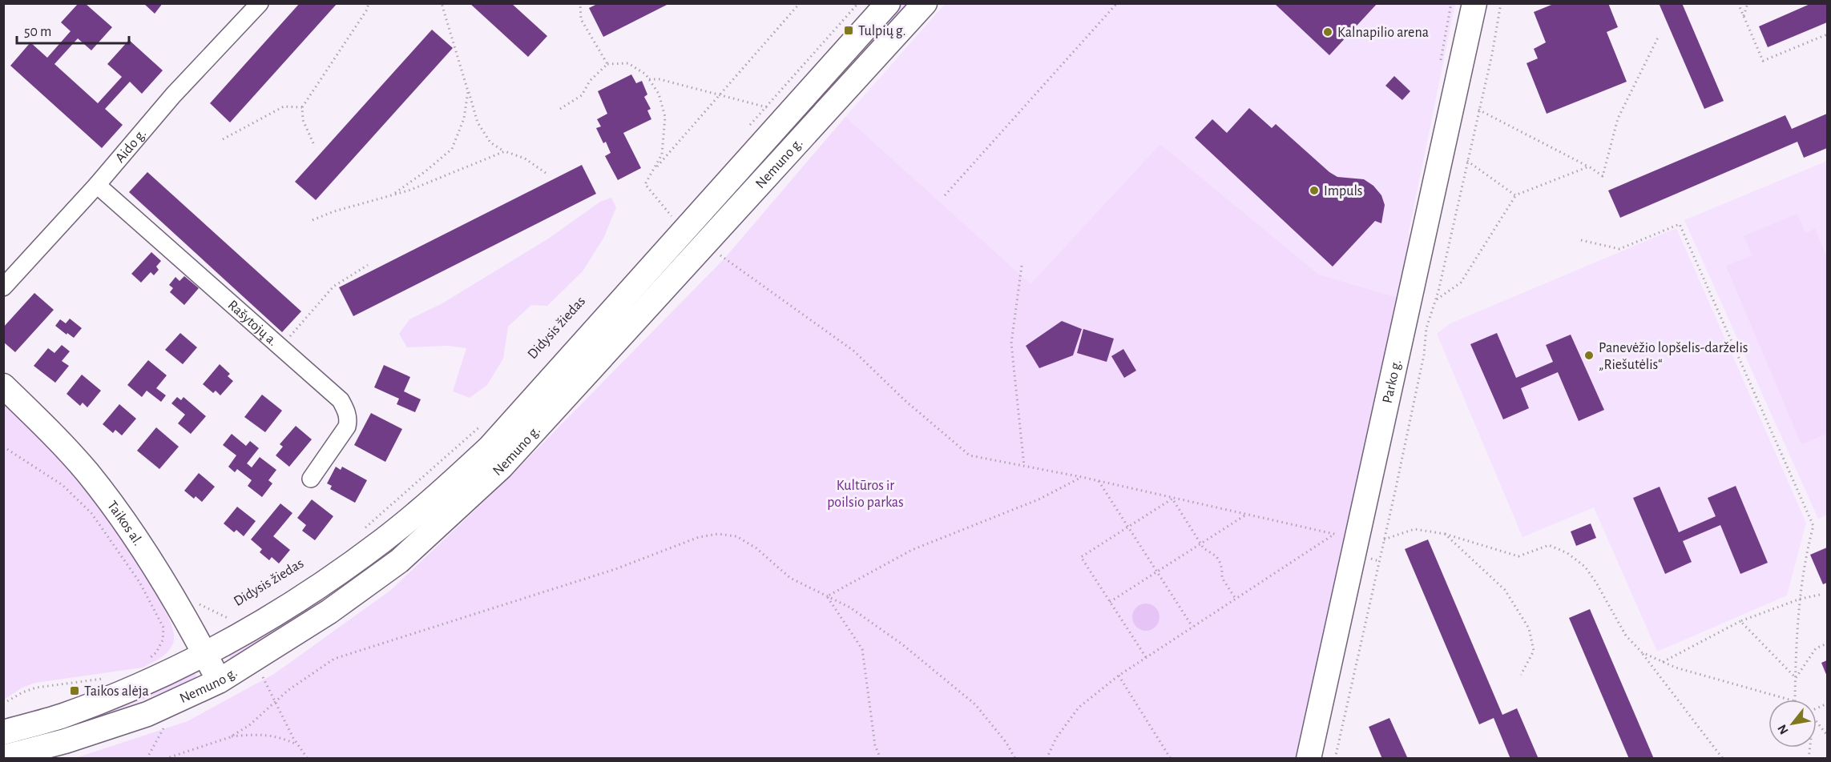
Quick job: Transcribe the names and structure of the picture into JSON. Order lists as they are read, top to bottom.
{
  "streets": {
    "main road": ["Nemuno g.", "Parko g.", "Taikos al."],
    "street": ["Aido g.", "Rašytojų a."],
    "path": ["Didysis žiedas"]
  },
  "crossings": [
    ["Aido g.", "Rašytojų a."],
    ["Nemuno g.", "Taikos al."],
    ["Didysis žiedas", "Taikos al."]
  ],
  "parks": ["Kultūros ir poilsio parkas"],
  "places": {
    "transit": ["Tulpių g.", "Taikos alėja"],
    "other": ["Kalnapilio arena", "Impuls", "Panevėžio lopšelis-darželis „Riešutėlis“"]
  },
  "scale_bar": "50 m",
  "north": "bottom left"
}
